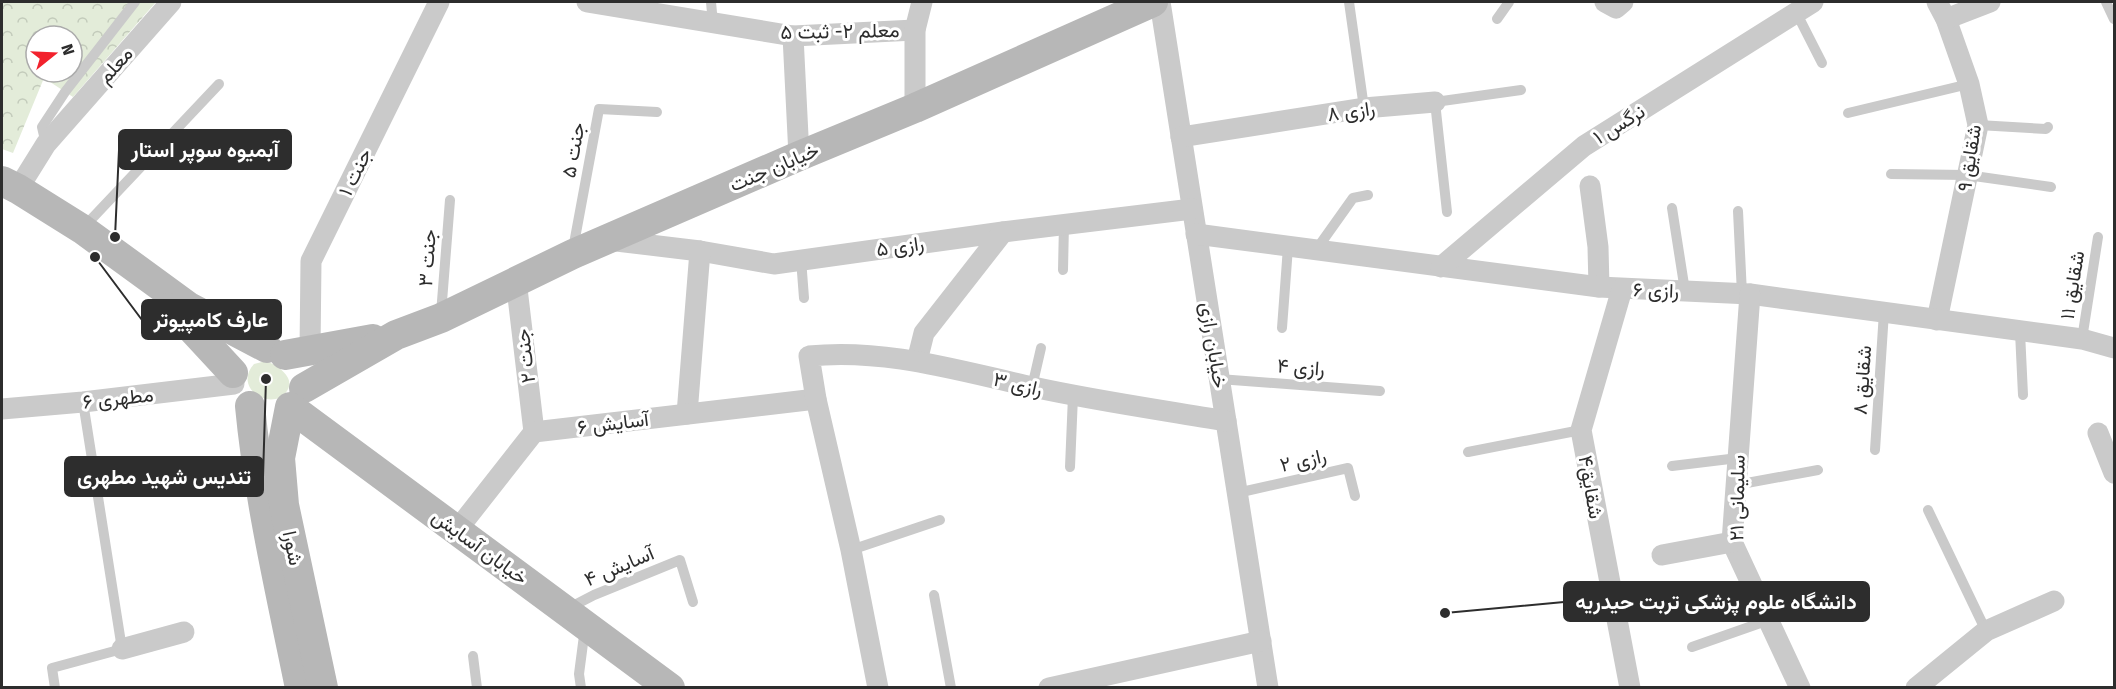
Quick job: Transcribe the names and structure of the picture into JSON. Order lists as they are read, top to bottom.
{
  "streets": {
    "street": [
      "معلم ۲- ثبت ۵",
      "معلم",
      "رازی ۸",
      "نرگس ۱",
      "شقایق ۹",
      "خیابان جنت",
      "جنت ۱",
      "رازی ۵",
      "رازی ۶",
      "خیابان رازی",
      "جنت ۲",
      "رازی ۳",
      "مطهری ۶",
      "آسایش ۶",
      "شقایق۴",
      "سلیمانی ۲۱",
      "خیابان آسایش",
      "شورا"
    ],
    "lane": [
      "جنت ۵",
      "جنت ۳",
      "شقایق ۱۱",
      "رازی ۴",
      "شقایق ۸",
      "رازی ۲",
      "آسایش ۴"
    ]
  },
  "crossings": [
    ["رازی ۸", "خیابان رازی"],
    ["نرگس ۱", "رازی ۶"],
    ["جنت ۵", "خیابان جنت"],
    ["شقایق ۹", "رازی ۶"],
    ["خیابان جنت", "جنت ۱"],
    ["خیابان جنت", "رازی ۵"],
    ["خیابان جنت", "جنت ۳"],
    ["خیابان جنت", "جنت ۲"],
    ["خیابان جنت", "مطهری ۶"],
    ["خیابان جنت", "خیابان آسایش"],
    ["خیابان جنت", "شورا"],
    ["جنت ۱", "مطهری ۶"],
    ["جنت ۱", "خیابان آسایش"],
    ["جنت ۱", "شورا"],
    ["رازی ۵", "خیابان رازی"],
    ["شقایق ۱۱", "رازی ۶"],
    ["رازی ۶", "خیابان رازی"],
    ["رازی ۶", "شقایق ۸"],
    ["رازی ۶", "شقایق۴"],
    ["رازی ۶", "سلیمانی ۲۱"],
    ["خیابان رازی", "رازی ۴"],
    ["خیابان رازی", "رازی ۳"],
    ["خیابان رازی", "رازی ۲"],
    ["جنت ۲", "آسایش ۶"],
    ["رازی ۳", "آسایش ۶"],
    ["مطهری ۶", "خیابان آسایش"],
    ["مطهری ۶", "شورا"],
    ["خیابان آسایش", "شورا"],
    ["خیابان آسایش", "آسایش ۴"]
  ],
  "places": [
    "آبمیوه سوپر استار",
    "عارف کامپیوتر",
    "تندیس شهید مطهری",
    "دانشگاه علوم پزشکی تربت حیدریه"
  ],
  "north": "right"
}
